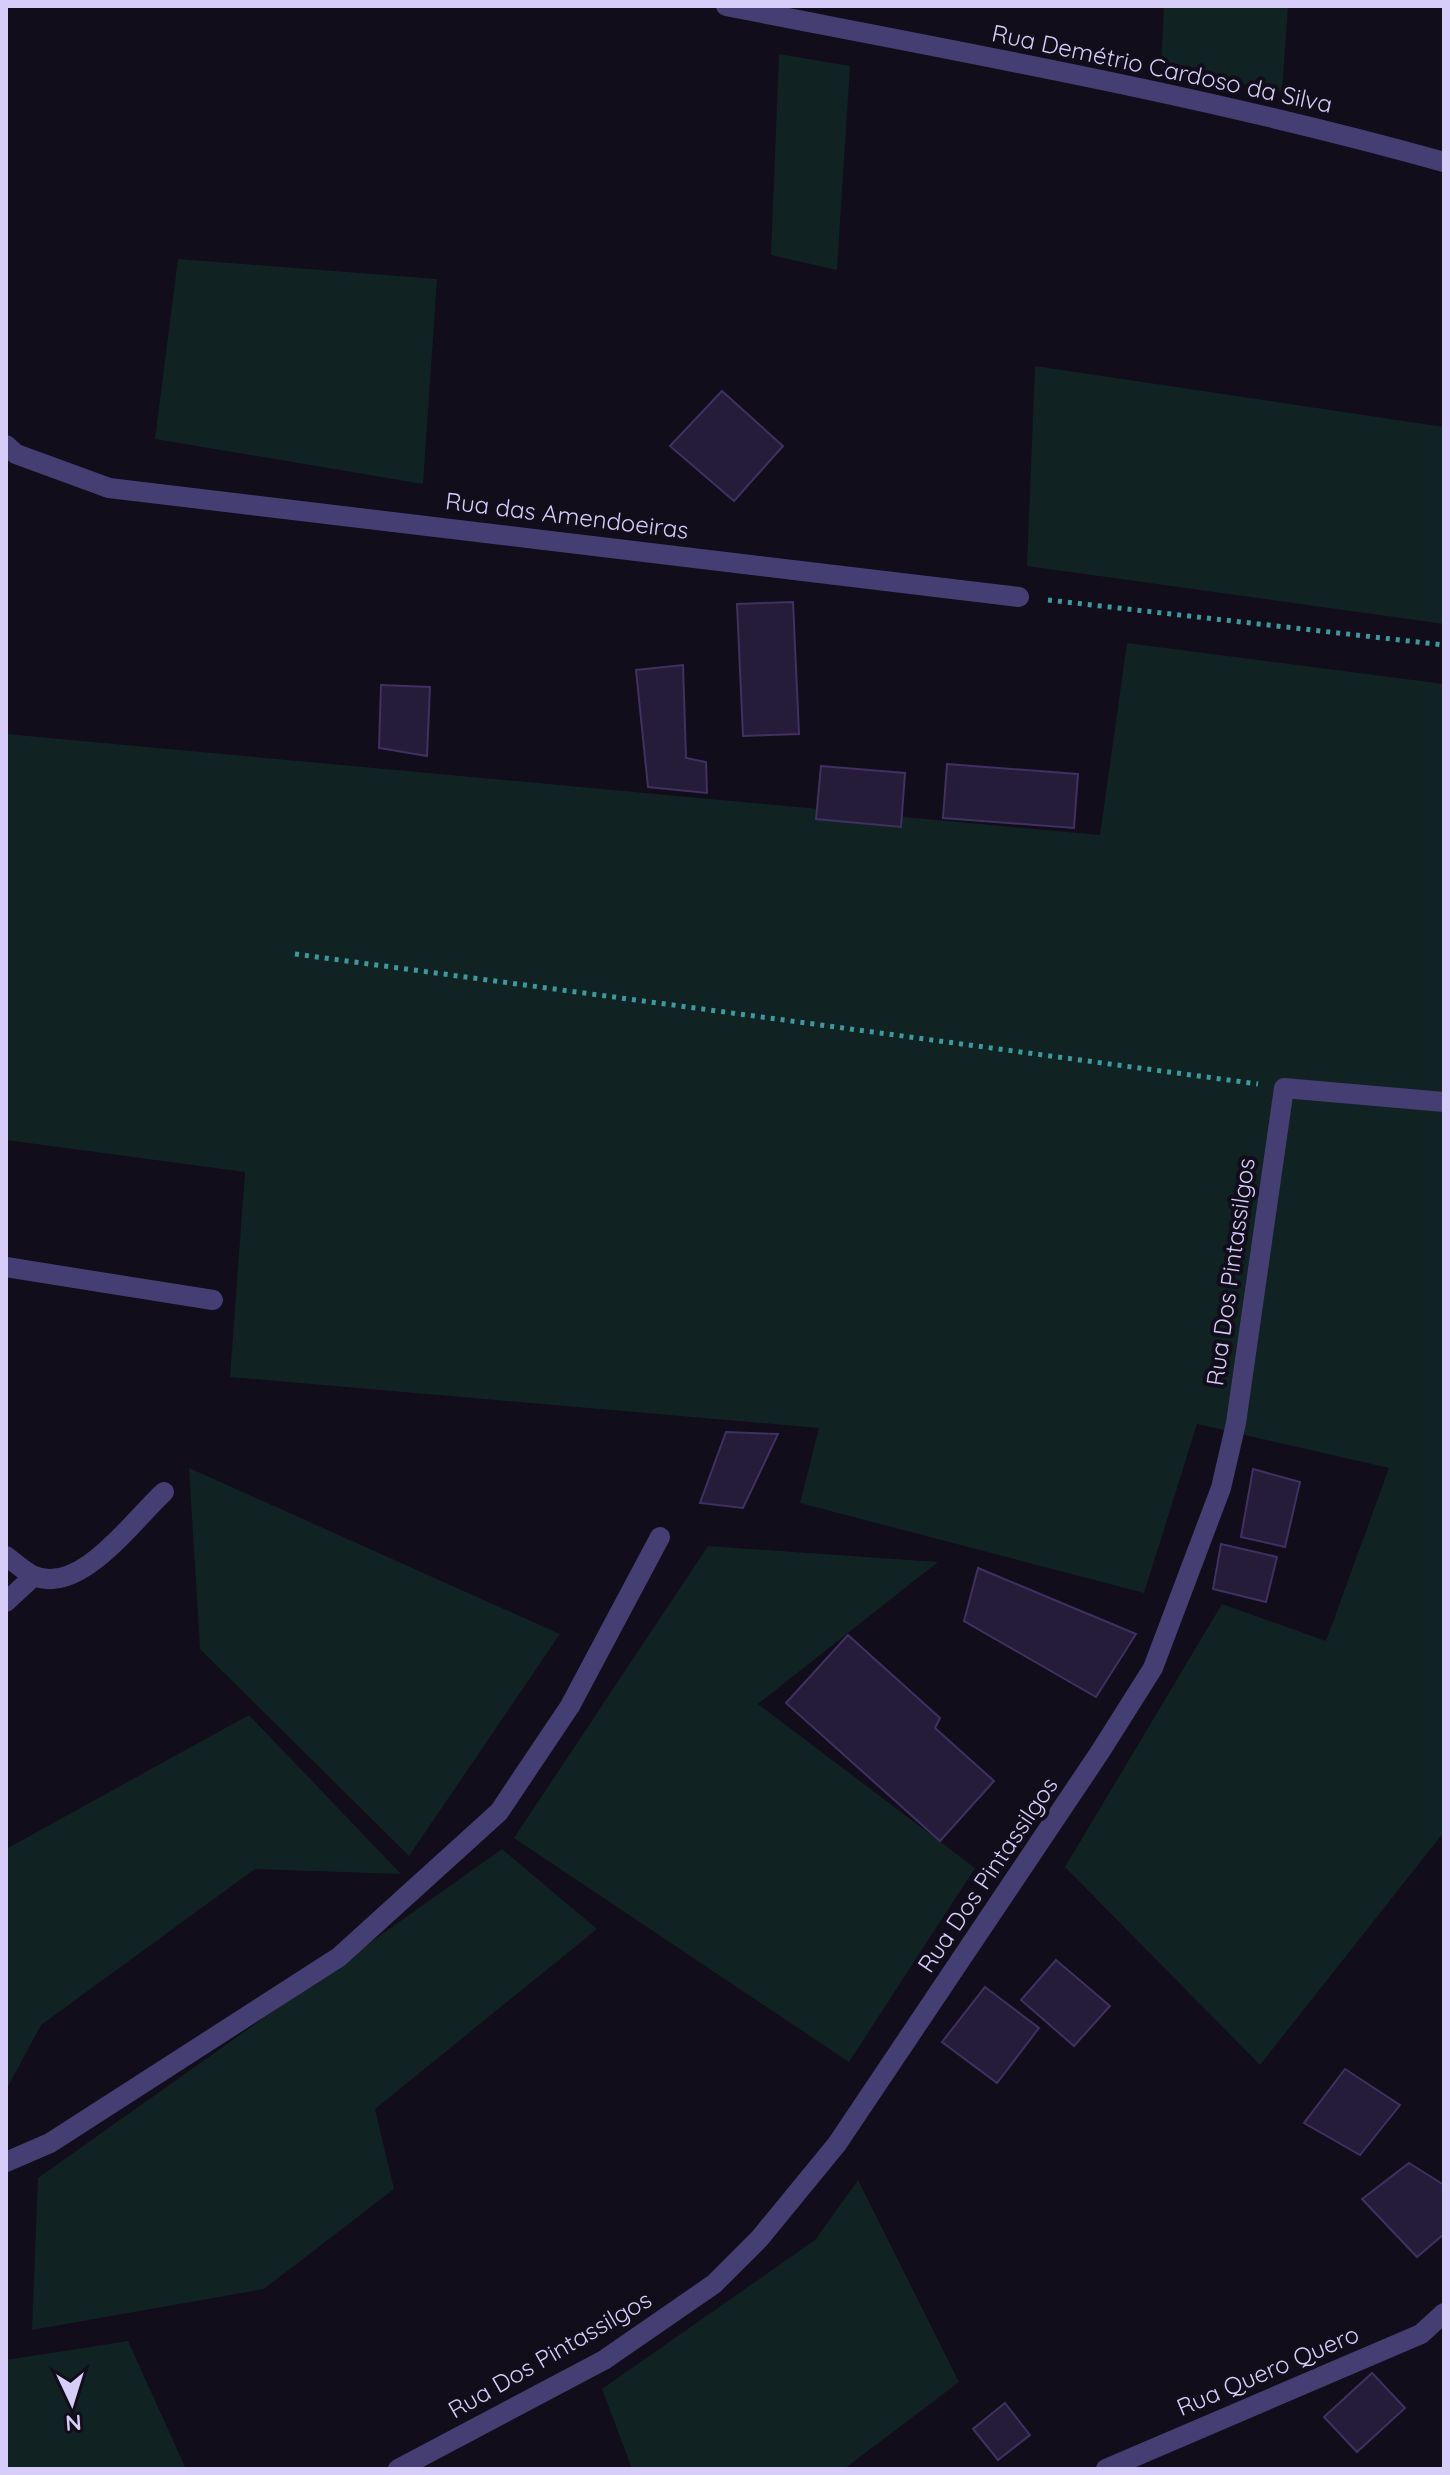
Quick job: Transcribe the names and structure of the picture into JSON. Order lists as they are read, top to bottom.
{
  "streets": {
    "street": [
      "Rua Demétrio Cardoso da Silva",
      "Rua das Amendoeiras",
      "Rua Dos Pintassilgos",
      "Rua Quero Quero"
    ]
  },
  "north": "bottom"
}
